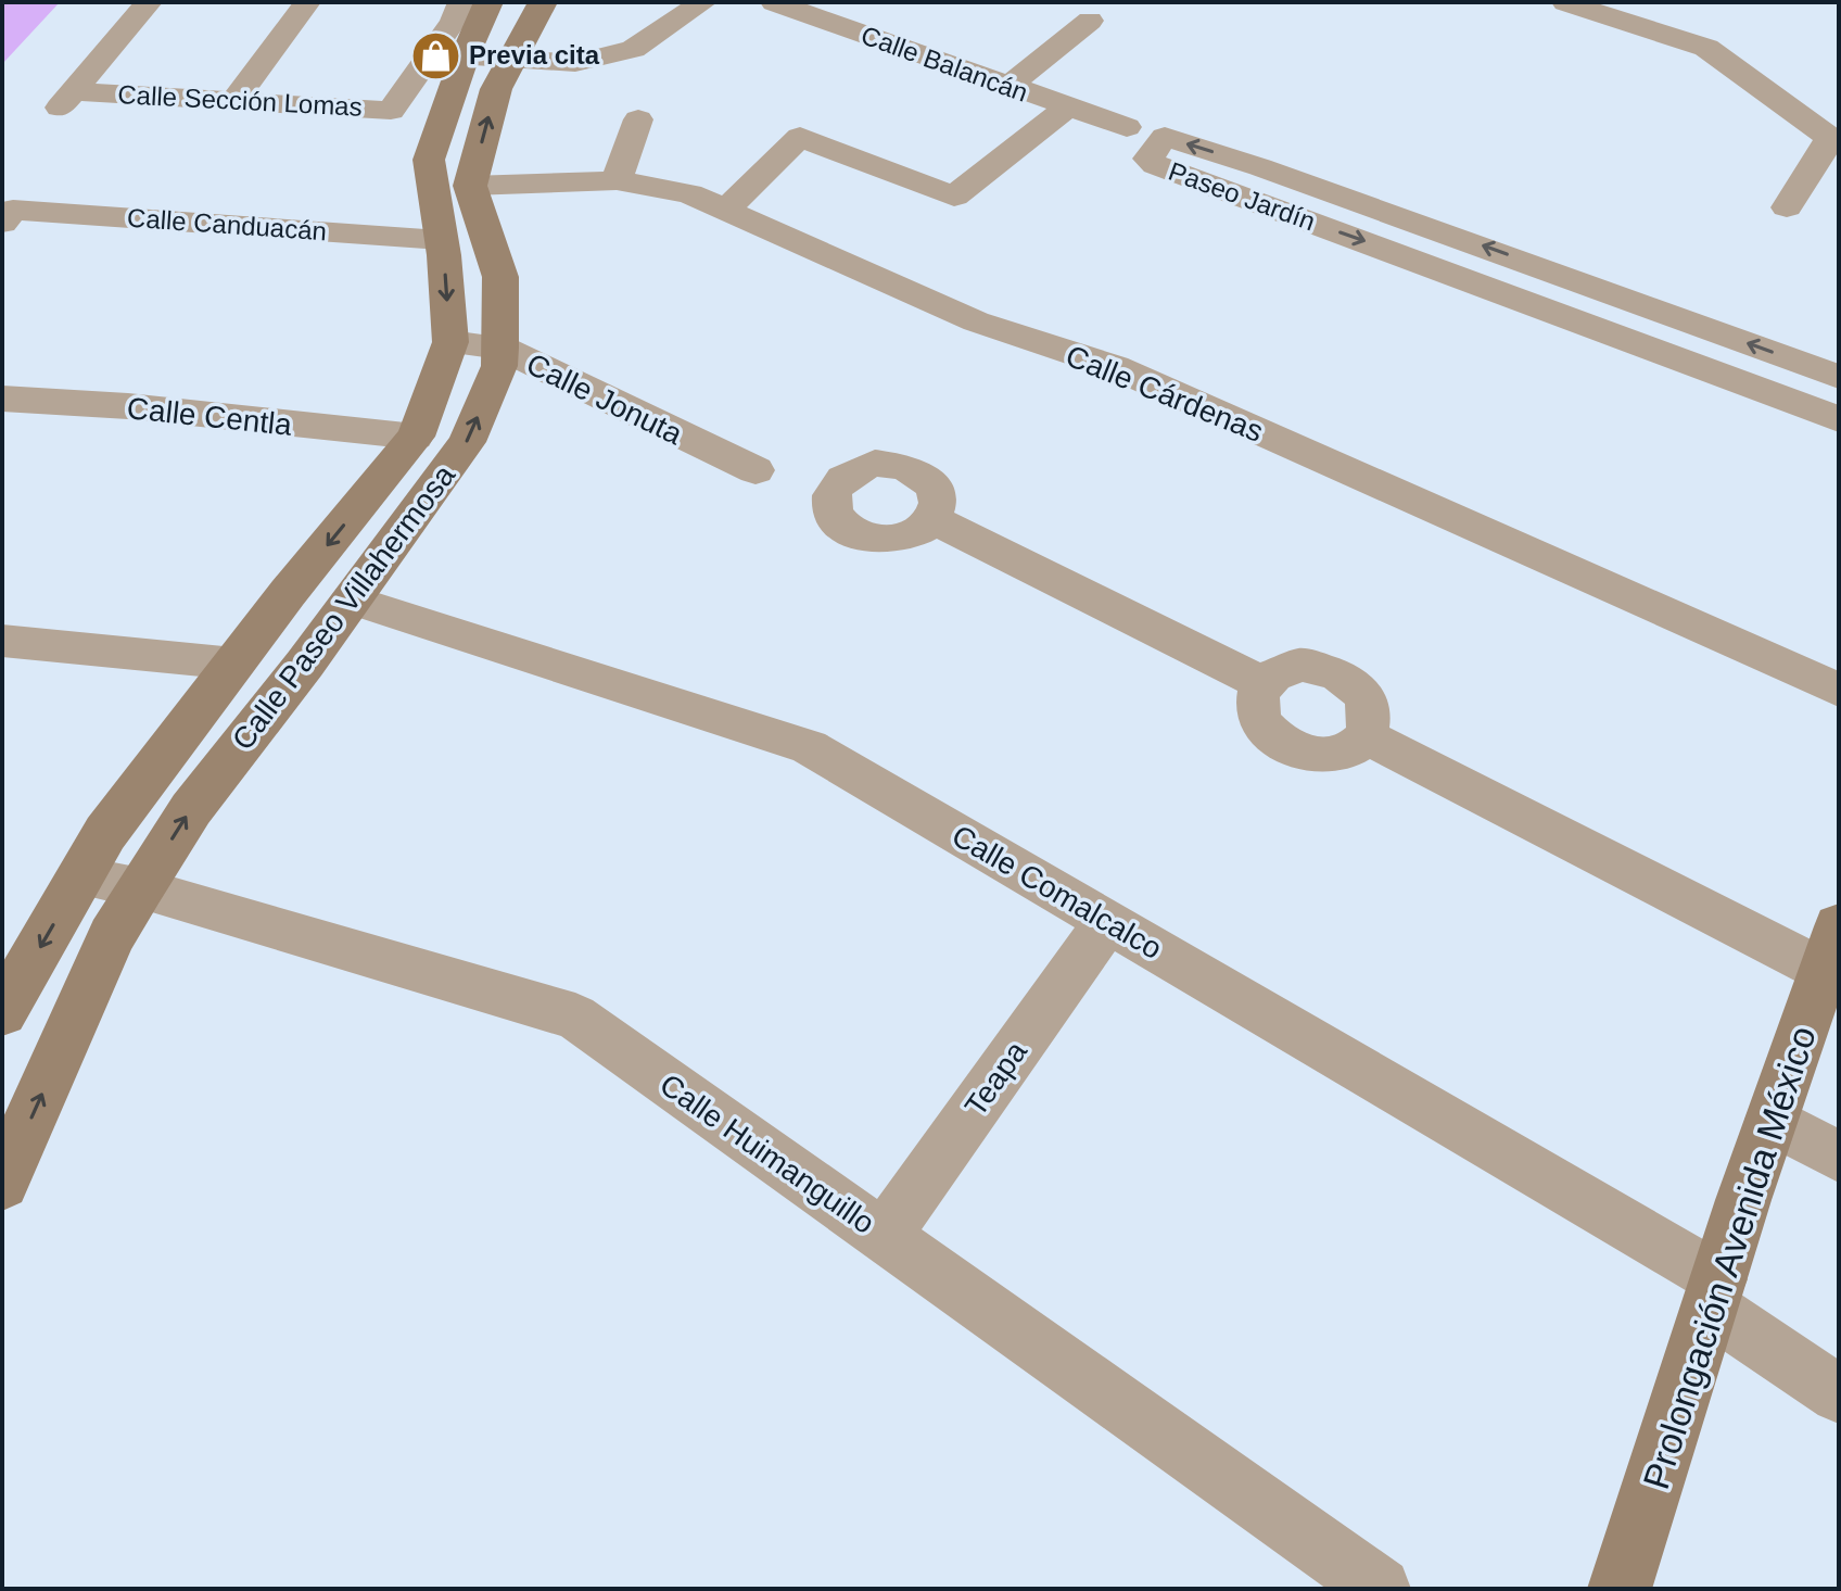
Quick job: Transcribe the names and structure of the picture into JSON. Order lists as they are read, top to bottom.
{
  "streets": {
    "street": [
      "Calle Balancán",
      "Calle Sección Lomas",
      "Paseo Jardín",
      "Calle Canduacán",
      "Calle Cárdenas",
      "Calle Jonuta",
      "Calle Centla",
      "Calle Paseo Villahermosa",
      "Calle Comalcalco",
      "Teapa",
      "Calle Huimanguillo",
      "Prolongación Avenida México"
    ]
  },
  "crossings": [
    ["Calle Balancán", "Calle Cárdenas"],
    ["Calle Sección Lomas", "Calle Paseo Villahermosa"],
    ["Calle Canduacán", "Calle Paseo Villahermosa"],
    ["Calle Cárdenas", "Calle Paseo Villahermosa"],
    ["Calle Jonuta", "Calle Paseo Villahermosa"],
    ["Calle Centla", "Calle Paseo Villahermosa"],
    ["Calle Paseo Villahermosa", "Calle Comalcalco"],
    ["Calle Paseo Villahermosa", "Calle Huimanguillo"],
    ["Calle Comalcalco", "Teapa"],
    ["Calle Comalcalco", "Prolongación Avenida México"],
    ["Teapa", "Calle Huimanguillo"]
  ],
  "places": {
    "shop": ["Previa cita"]
  }
}
